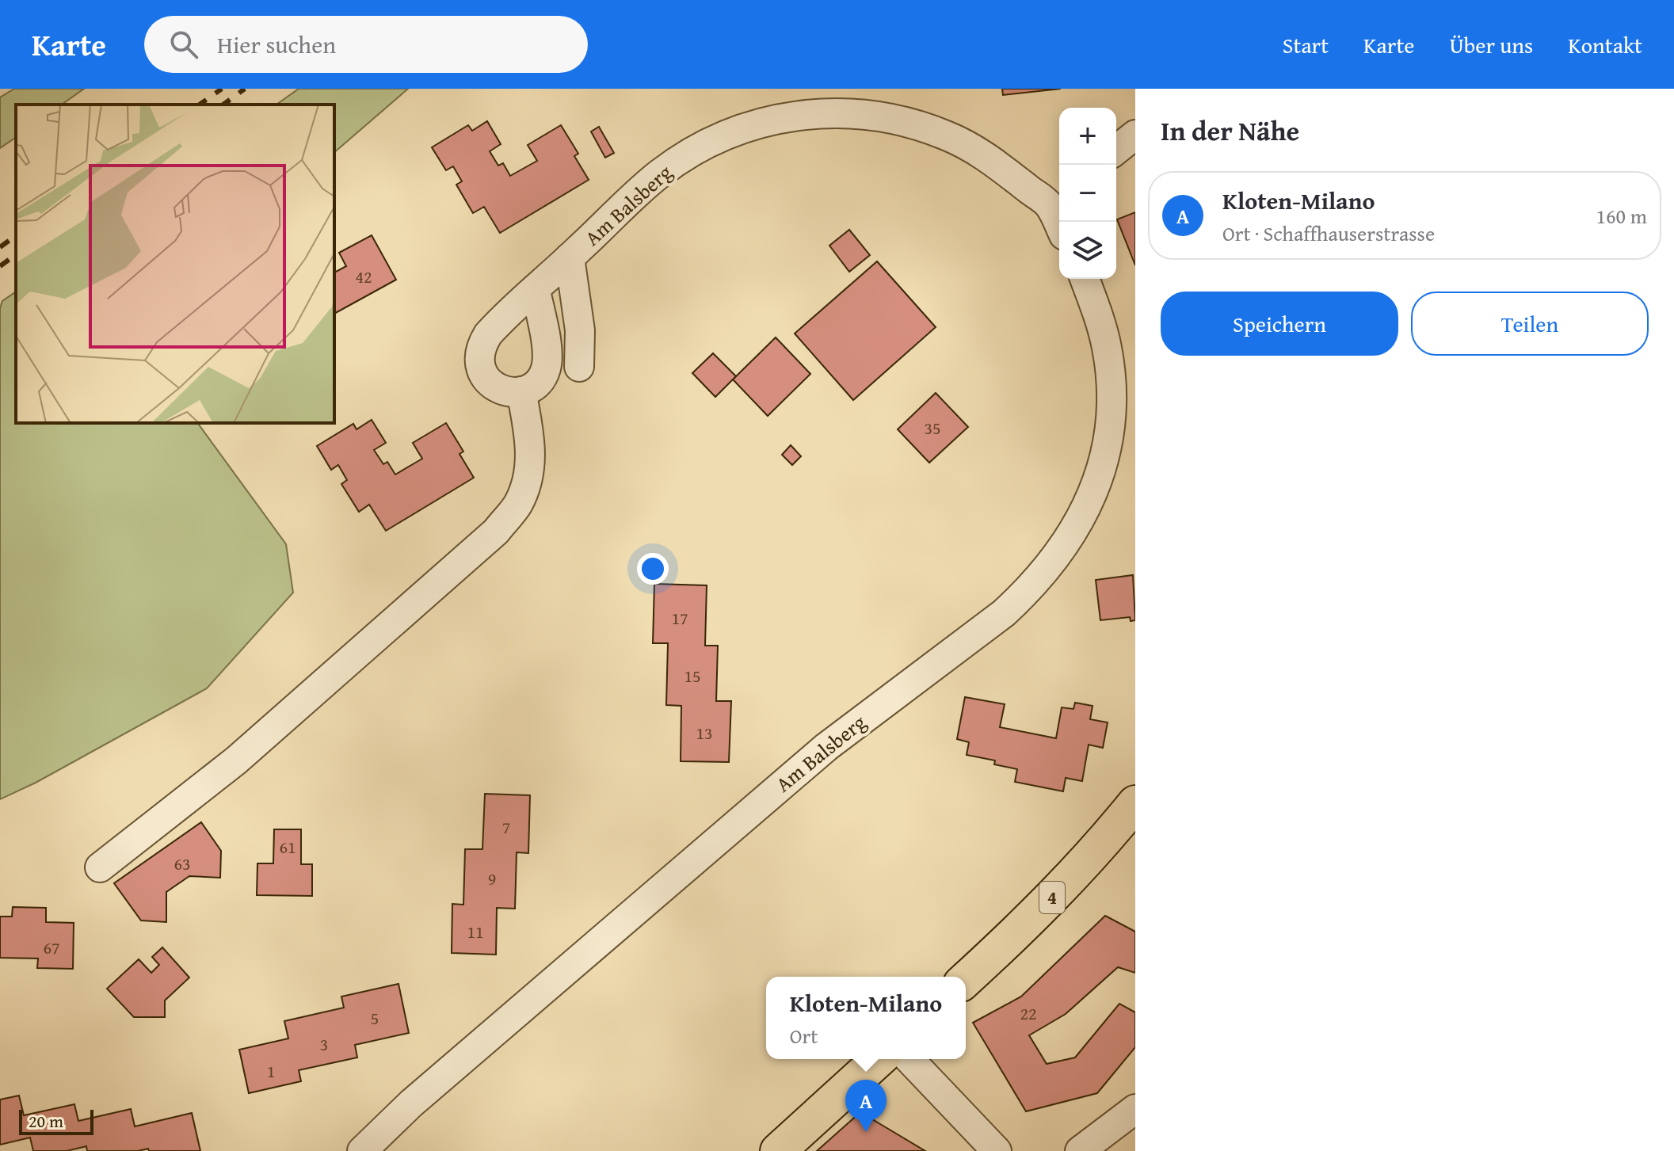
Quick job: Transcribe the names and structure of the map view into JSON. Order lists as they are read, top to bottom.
{
  "streets": {
    "main road": ["4"],
    "street": ["Am Balsberg"]
  },
  "house_numbers": [
    "42",
    "35",
    "17",
    "15",
    "13",
    "7",
    "61",
    "63",
    "9",
    "11",
    "67",
    "22",
    "5",
    "3",
    "1"
  ],
  "scale_bar": "20 m",
  "page": {
    "header": "Karte",
    "search": "Hier suchen",
    "nav": [
      "Start",
      "Karte",
      "Über uns",
      "Kontakt"
    ],
    "heading": "In der Nähe",
    "map_buttons": ["+", "−"],
    "list": [
      {
        "mark": "A",
        "name": "Kloten-Milano",
        "note": "Ort · Schaffhauserstrasse",
        "value": "160 m"
      }
    ],
    "buttons": ["Speichern", "Teilen"],
    "popup": ["Kloten-Milano", "Ort"],
    "pins": "A",
    "scale": "20 m"
  }
}
